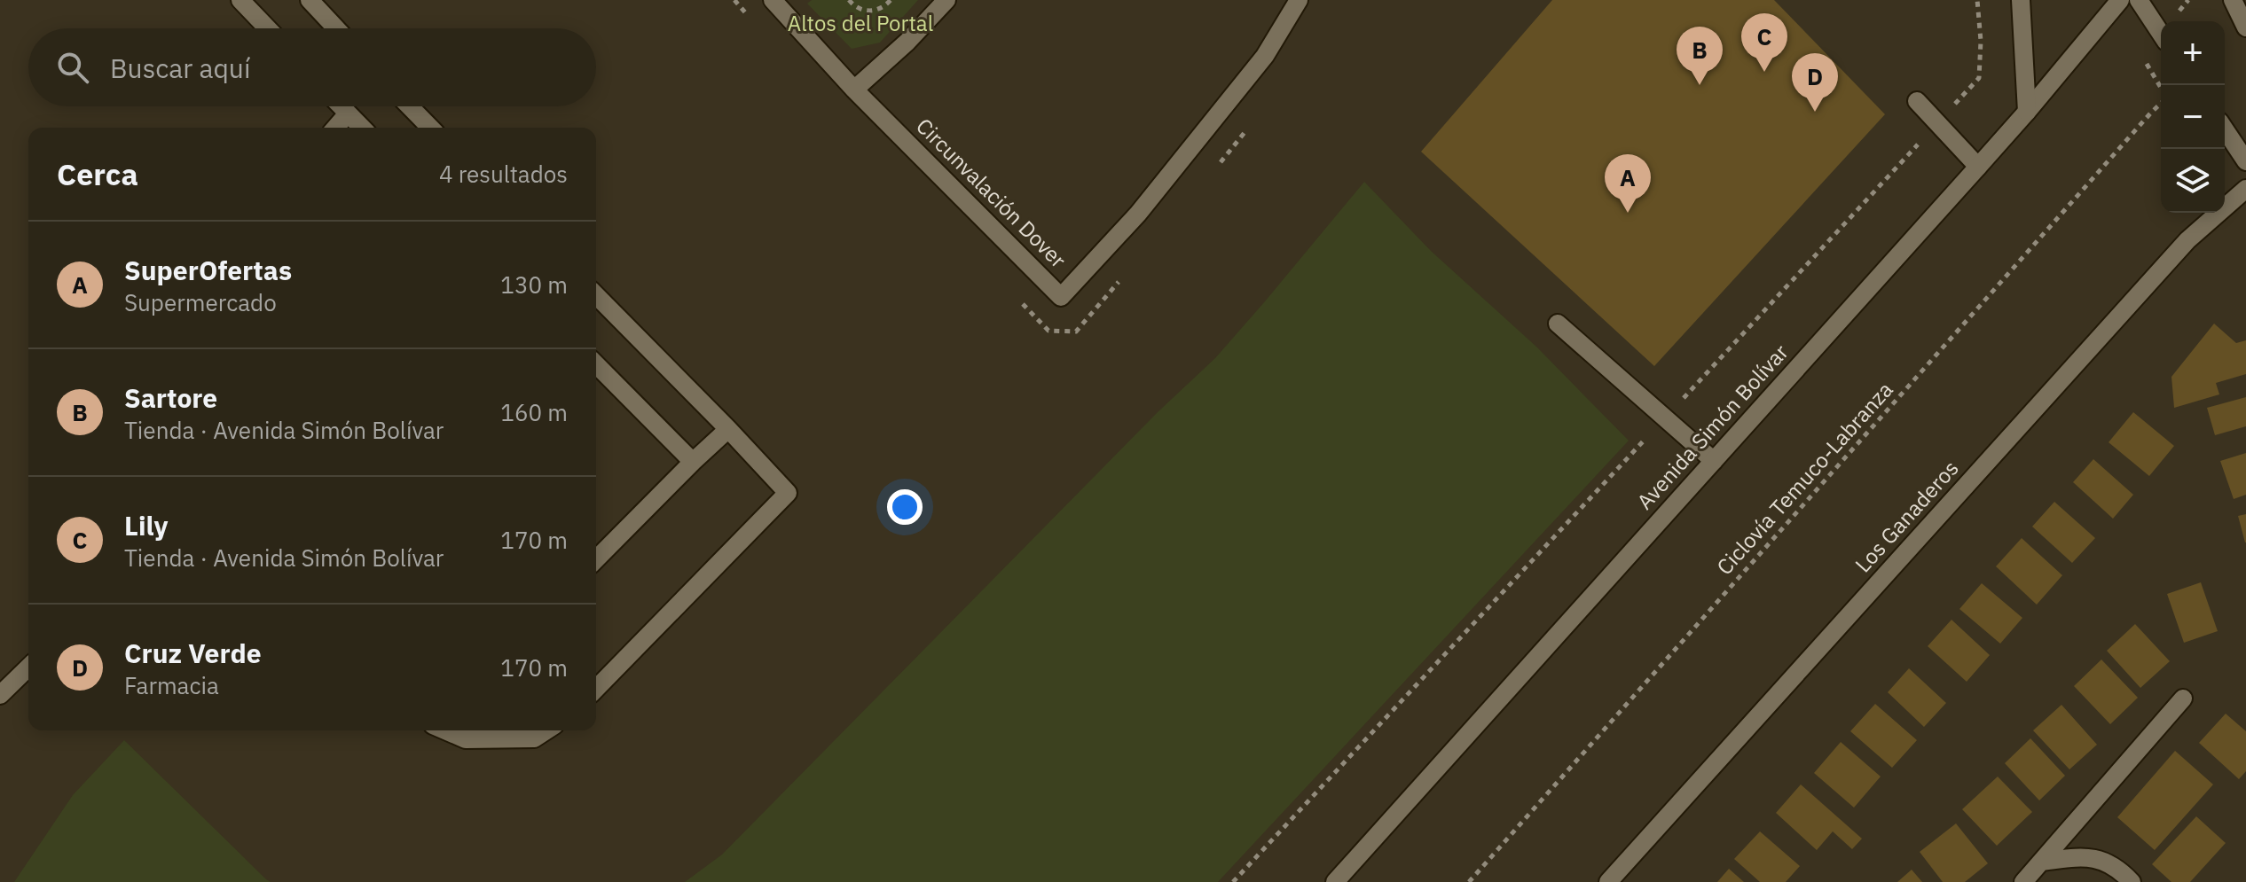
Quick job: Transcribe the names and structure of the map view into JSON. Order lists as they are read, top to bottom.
{
  "streets": {
    "street": ["Circunvalación Dover", "Avenida Simón Bolívar", "Los Ganaderos"],
    "path": ["Ciclovía Temuco-Labranza"]
  },
  "parks": ["Altos del Portal"],
  "page": {
    "pins": [
      "C",
      "B",
      "D",
      "A"
    ],
    "map_buttons": ["+", "−"],
    "search": "Buscar aquí",
    "heading": ["Cerca", "4 resultados"],
    "list": [
      {
        "mark": "A",
        "name": "SuperOfertas",
        "note": "Supermercado",
        "value": "130 m"
      },
      {
        "mark": "B",
        "name": "Sartore",
        "note": "Tienda · Avenida Simón Bolívar",
        "value": "160 m"
      },
      {
        "mark": "C",
        "name": "Lily",
        "note": "Tienda · Avenida Simón Bolívar",
        "value": "170 m"
      },
      {
        "mark": "D",
        "name": "Cruz Verde",
        "note": "Farmacia",
        "value": "170 m"
      }
    ]
  }
}
